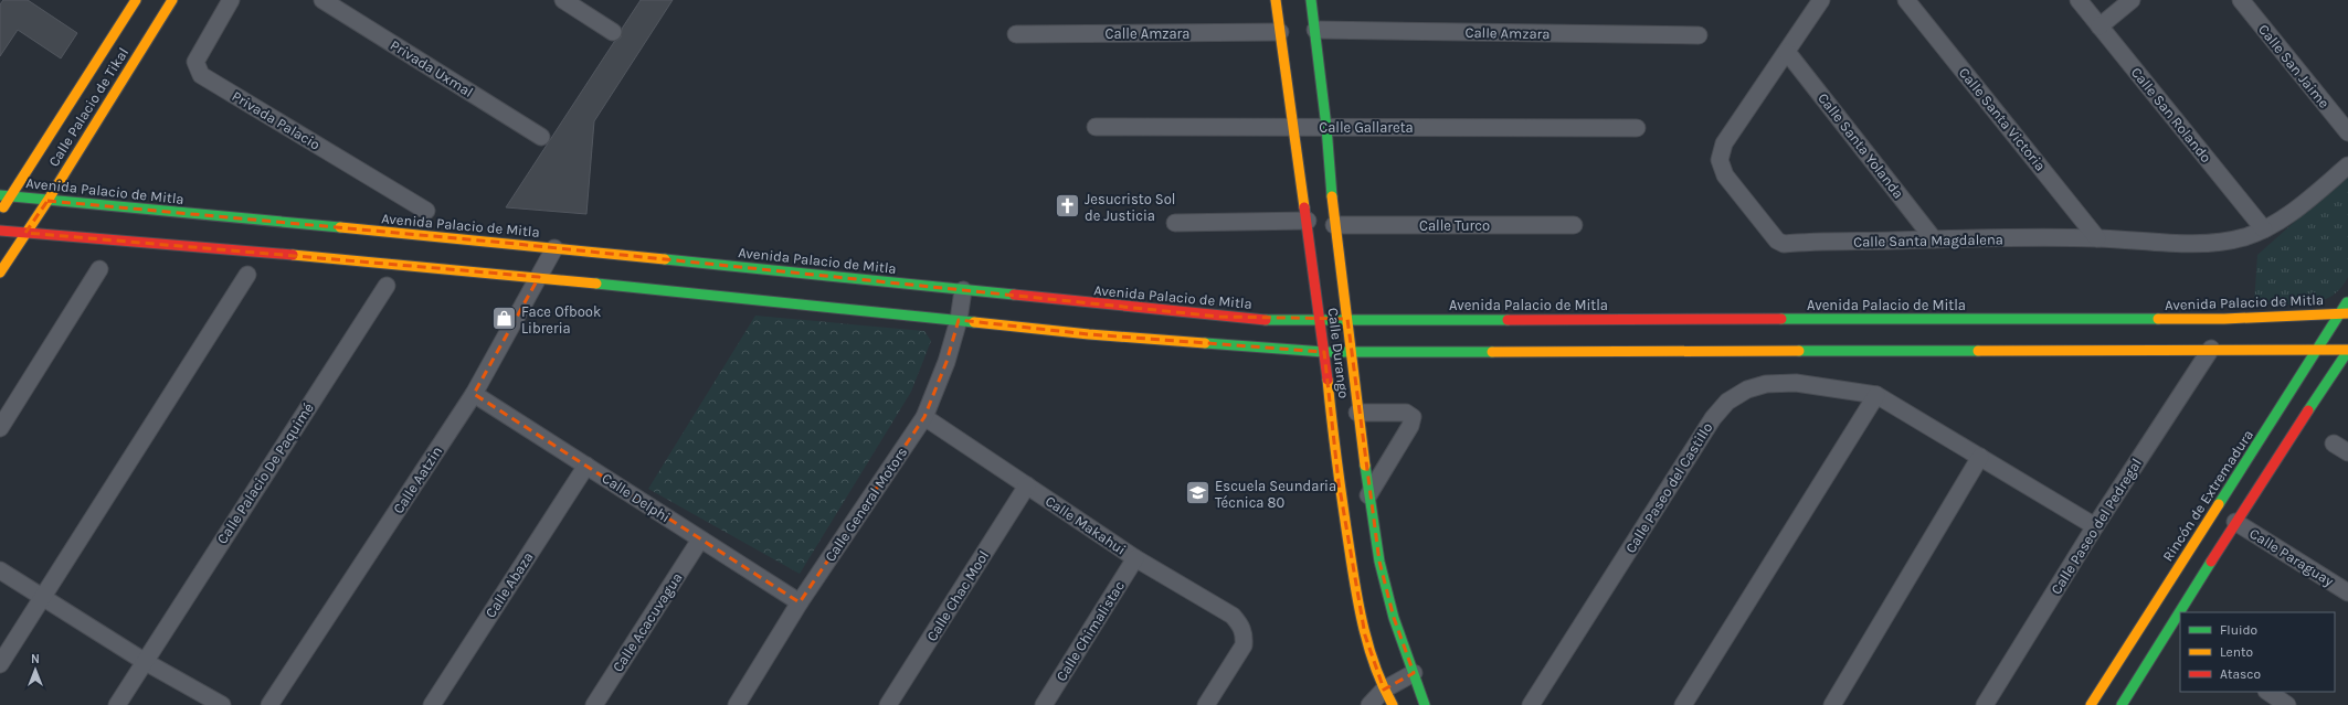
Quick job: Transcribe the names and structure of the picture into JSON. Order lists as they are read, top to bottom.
{
  "streets": {
    "main road": [
      "Calle Palacio de Tikal",
      "Avenida Palacio de Mitla",
      "Calle Durango",
      "Rincón de Extremadura"
    ],
    "street": [
      "Calle Amzara",
      "Calle San Jaime",
      "Privada Uxmal",
      "Calle San Rolando",
      "Calle Santa Victoria",
      "Privada Palacio",
      "Calle Gallareta",
      "Calle Santa Yolanda",
      "Calle Turco",
      "Calle Santa Magdalena",
      "Calle Palacio De Paquimé",
      "Calle Aatzin",
      "Calle Paseo del Castillo",
      "Calle Delphi",
      "Calle General Motors",
      "Calle Makahui",
      "Calle Paseo del Pedregal",
      "Calle Paraguay",
      "Calle Abaza",
      "Calle Chac Mool",
      "Calle Acacuvagua",
      "Calle Chimalistac"
    ]
  },
  "crossings": [
    ["Calle Amzara", "Calle Durango"],
    ["Calle Palacio de Tikal", "Avenida Palacio de Mitla"],
    ["Calle San Rolando", "Calle Santa Magdalena"],
    ["Calle Santa Victoria", "Calle Santa Magdalena"],
    ["Calle Gallareta", "Calle Durango"],
    ["Calle Santa Yolanda", "Calle Santa Magdalena"],
    ["Avenida Palacio de Mitla", "Calle Durango"],
    ["Avenida Palacio de Mitla", "Calle Aatzin"],
    ["Avenida Palacio de Mitla", "Rincón de Extremadura"],
    ["Avenida Palacio de Mitla", "Calle General Motors"],
    ["Calle Turco", "Calle Durango"],
    ["Calle Aatzin", "Calle Delphi"],
    ["Calle Paseo del Castillo", "Calle Paseo del Pedregal"],
    ["Calle Delphi", "Calle General Motors"],
    ["Calle Delphi", "Calle Abaza"],
    ["Calle Delphi", "Calle Acacuvagua"],
    ["Calle General Motors", "Calle Makahui"],
    ["Calle Makahui", "Calle Chac Mool"],
    ["Calle Makahui", "Calle Chimalistac"]
  ],
  "places": {
    "church": ["Jesucristo Sol de Justicia"],
    "shop": ["Face Ofbook Libreria"],
    "school or university": ["Escuela Seundaria Técnica 80"]
  },
  "legend": ["Fluido", "Lento", "Atasco"],
  "north": "top"
}
